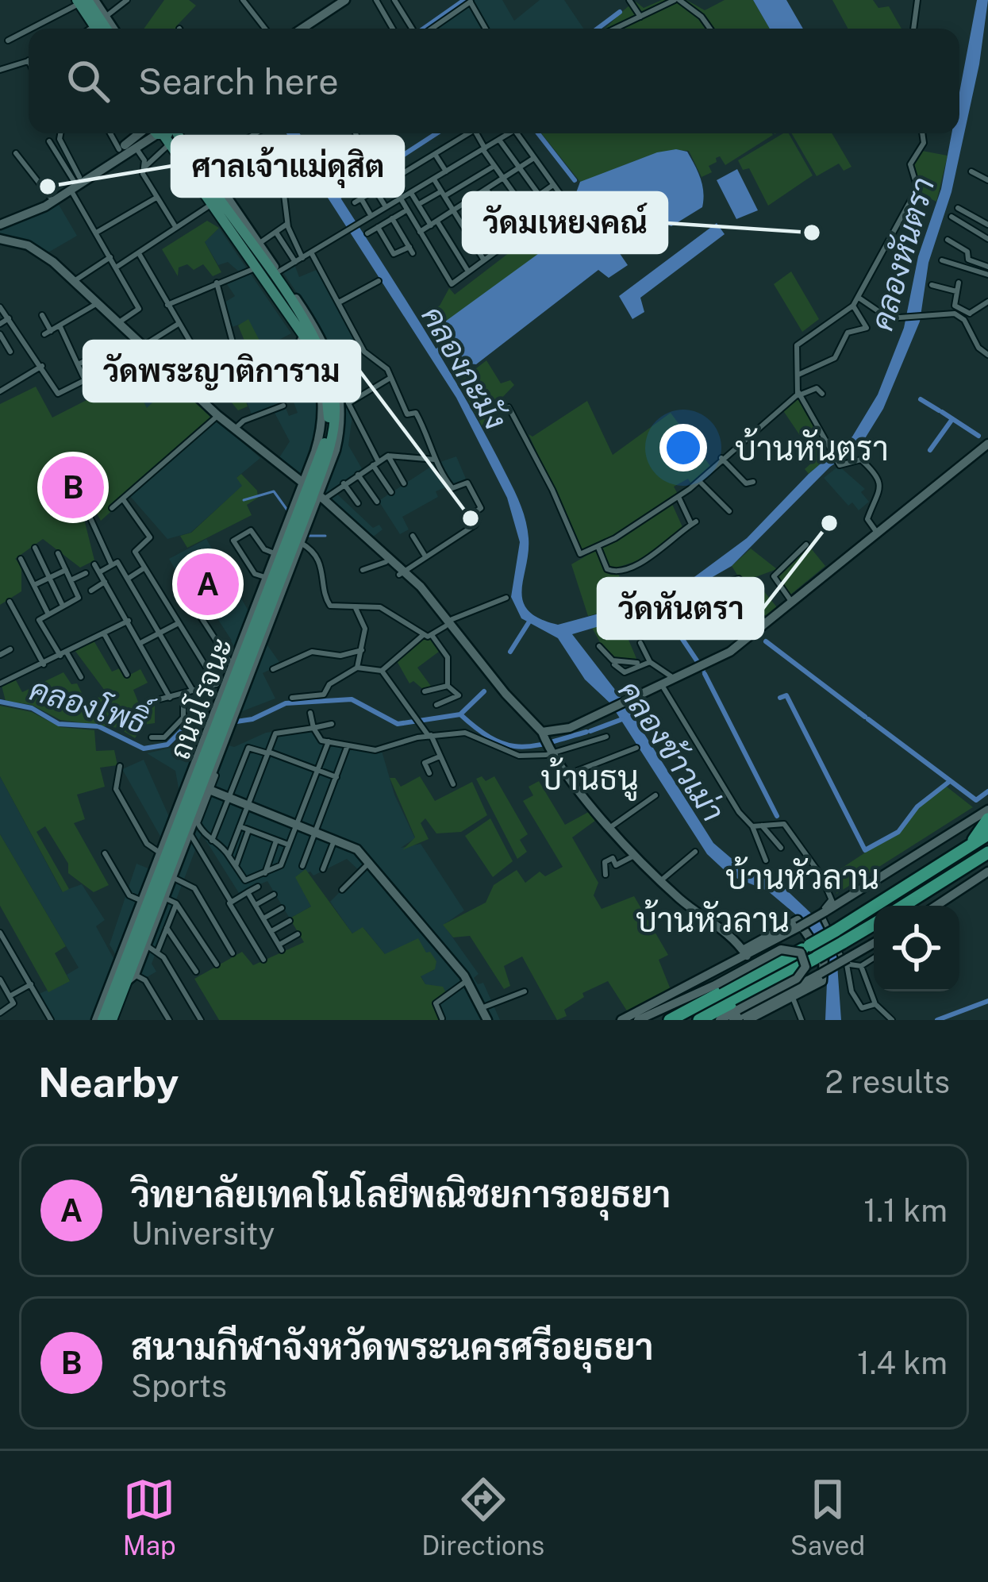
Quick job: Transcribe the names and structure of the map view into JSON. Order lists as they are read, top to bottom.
{
  "streets": {
    "main road": ["ถนนโรจนะ"]
  },
  "districts": [
    "บ้านหันตรา",
    "บ้านธนู",
    "บ้านหัวลาน",
    "บ้านหัวลาน"
  ],
  "water": [
    "คลองหันตรา",
    "คลองกะมัง",
    "คลองโพธิ์",
    "คลองข้าวเม่า"
  ],
  "places": [
    "ศาลเจ้าแม่ดุสิต",
    "วัดมเหยงคณ์",
    "วัดพระญาติการาม",
    "วัดหันตรา"
  ],
  "page": {
    "search": "Search here",
    "pins": ["B", "A"],
    "heading": ["Nearby", "2 results"],
    "list": [
      {
        "mark": "A",
        "name": "วิทยาลัยเทคโนโลยีพณิชยการอยุธยา",
        "note": "University",
        "value": "1.1 km"
      },
      {
        "mark": "B",
        "name": "สนามกีฬาจังหวัดพระนครศรีอยุธยา",
        "note": "Sports",
        "value": "1.4 km"
      }
    ],
    "nav": ["Map", "Directions", "Saved"]
  }
}
